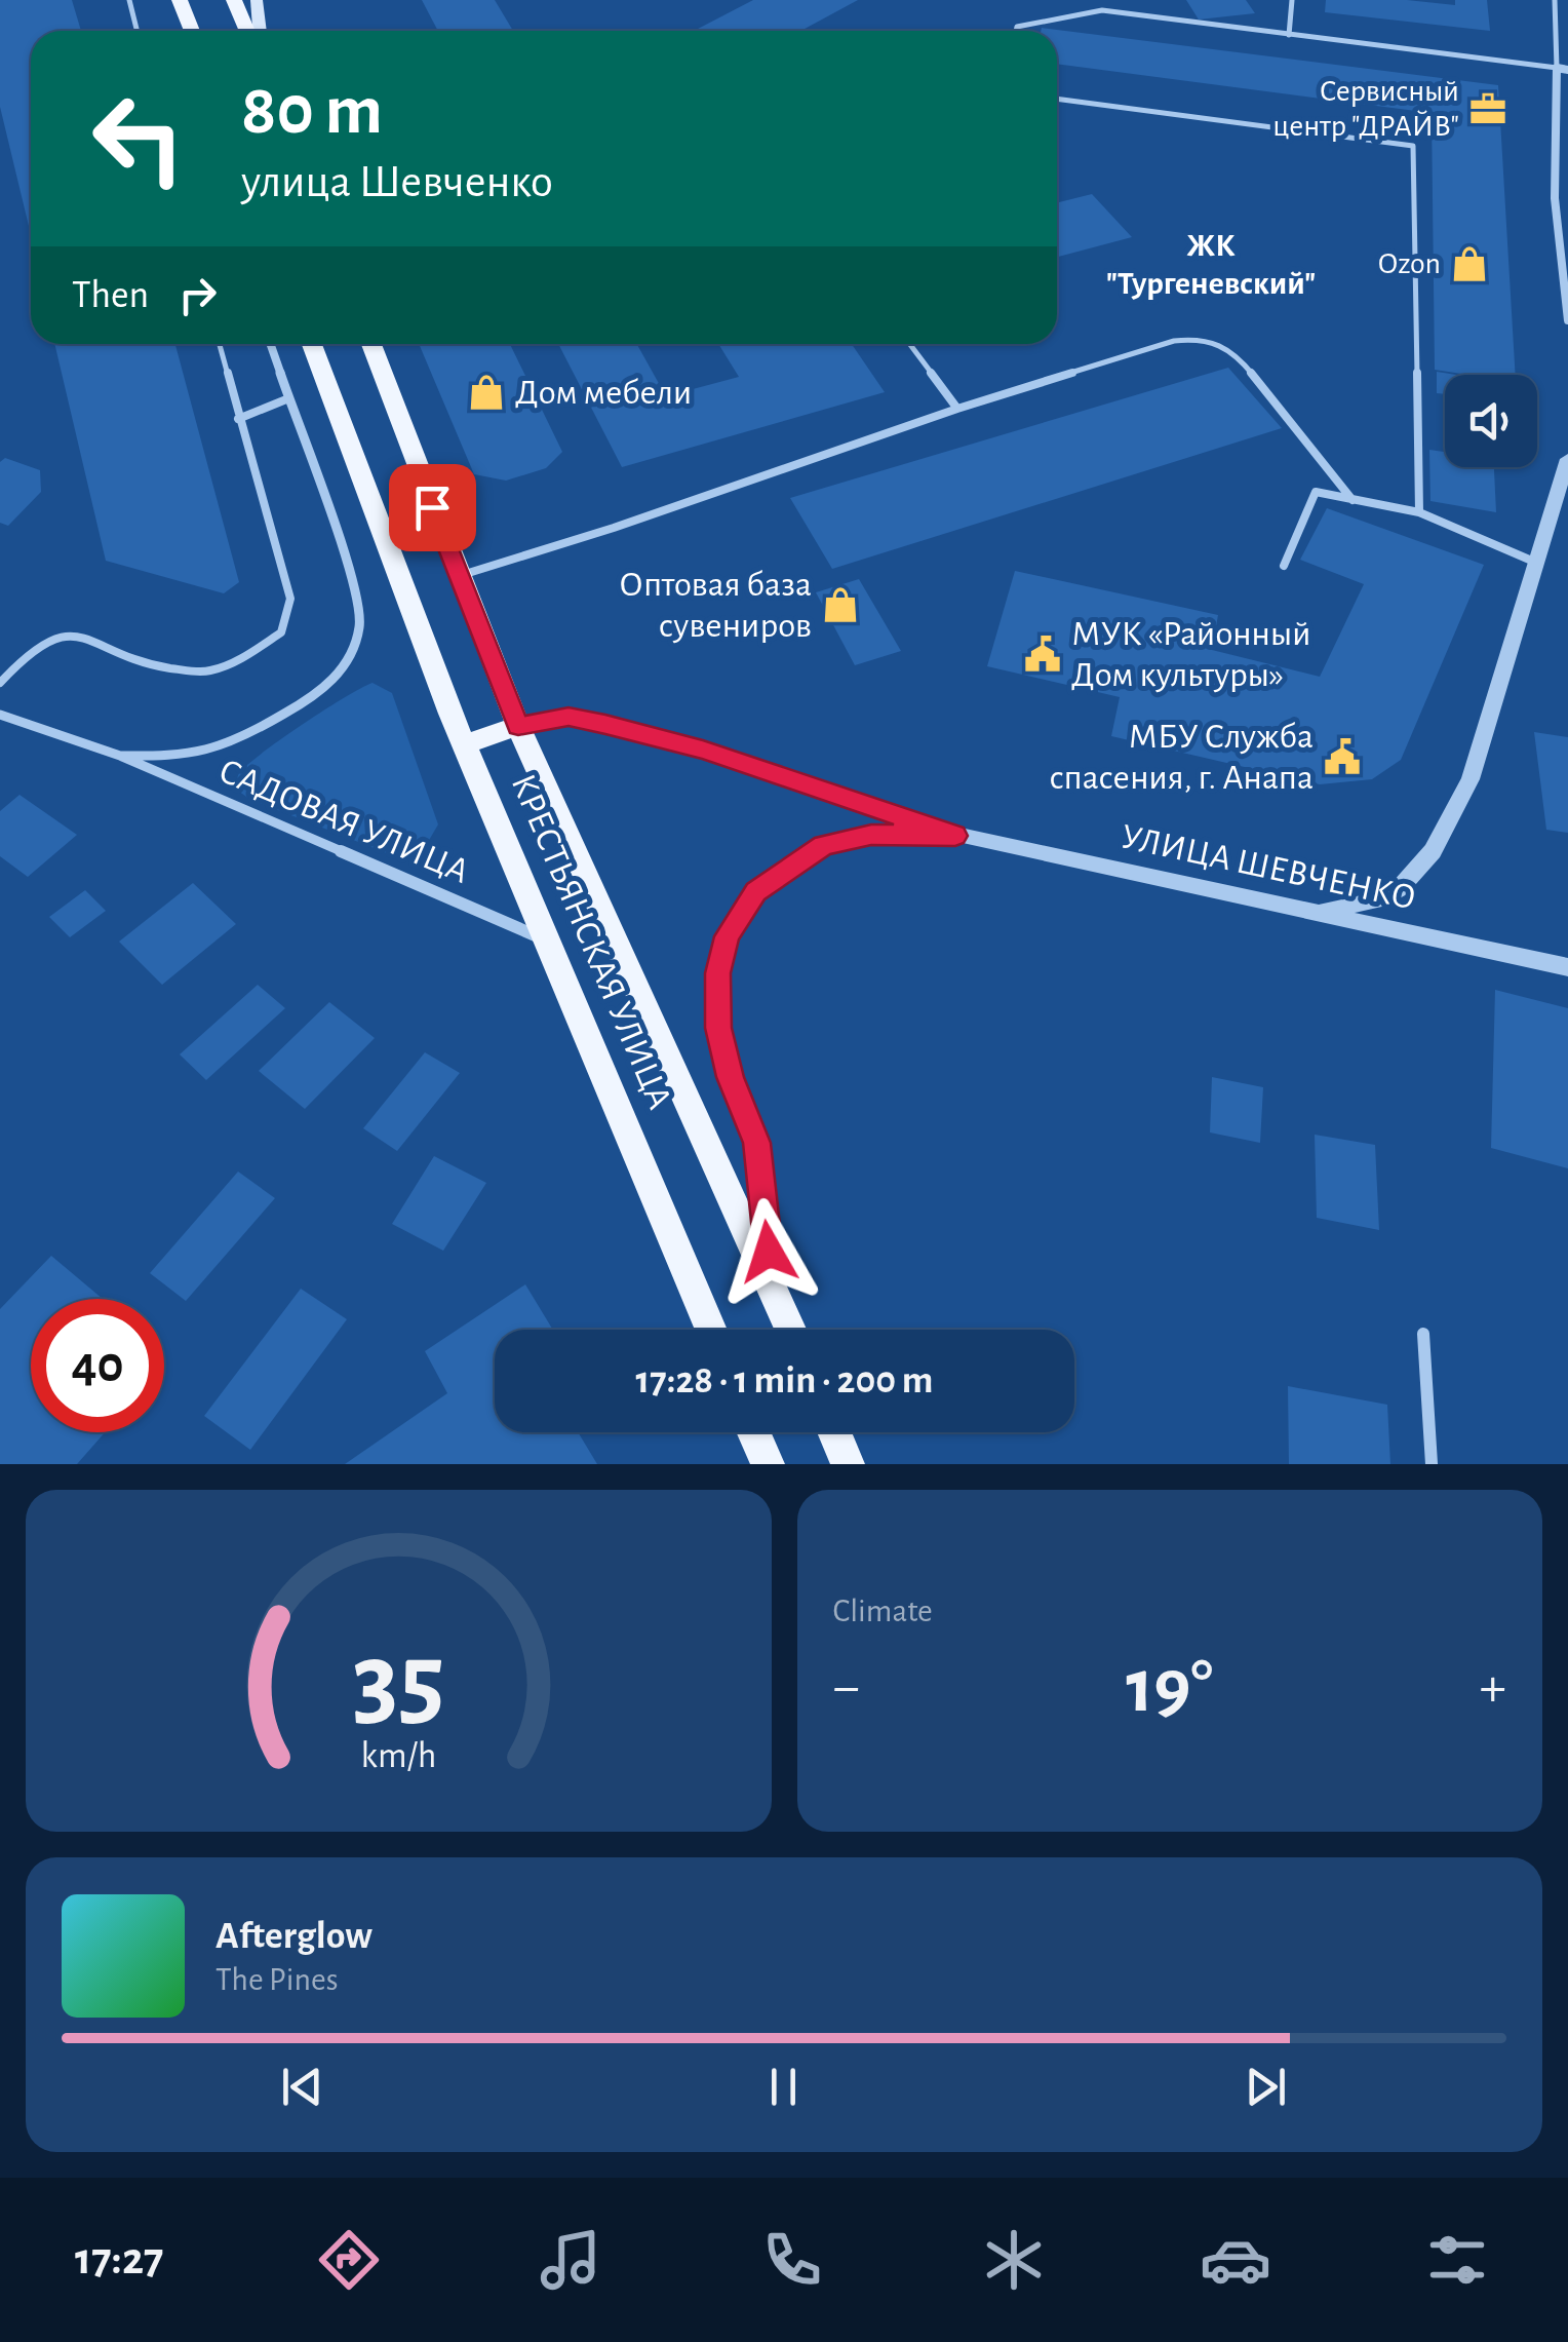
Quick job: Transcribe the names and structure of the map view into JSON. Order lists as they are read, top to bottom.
{
  "streets": {
    "main road": ["КРЕСТЬЯНСКАЯ УЛИЦА"],
    "street": ["САДОВАЯ УЛИЦА", "УЛИЦА ШЕВЧЕНКО"]
  },
  "crossings": [
    ["САДОВАЯ УЛИЦА", "КРЕСТЬЯНСКАЯ УЛИЦА"],
    ["УЛИЦА ШЕВЧЕНКО", "КРЕСТЬЯНСКАЯ УЛИЦА"]
  ],
  "districts": ["ЖК \"Тургеневский\""],
  "places": {
    "office": ["Сервисный центр \"ДРАЙВ\""],
    "shop": ["Ozon", "Дом мебели", "Оптовая база сувениров"],
    "public building": ["МУК «Районный Дом культуры»", "МБУ Служба спасения, г. Анапа"]
  },
  "page": {
    "turn": ["80 m", "улица Шевченко"],
    "then": "Then",
    "limit": "40",
    "trip": "17:28 · 1 min · 200 m",
    "tile": "Climate",
    "heat": ["−", "19°", "+"],
    "song": ["Afterglow", "The Pines"],
    "tabs": "17:27",
    "gauge": ["35", "km/h"]
  }
}
